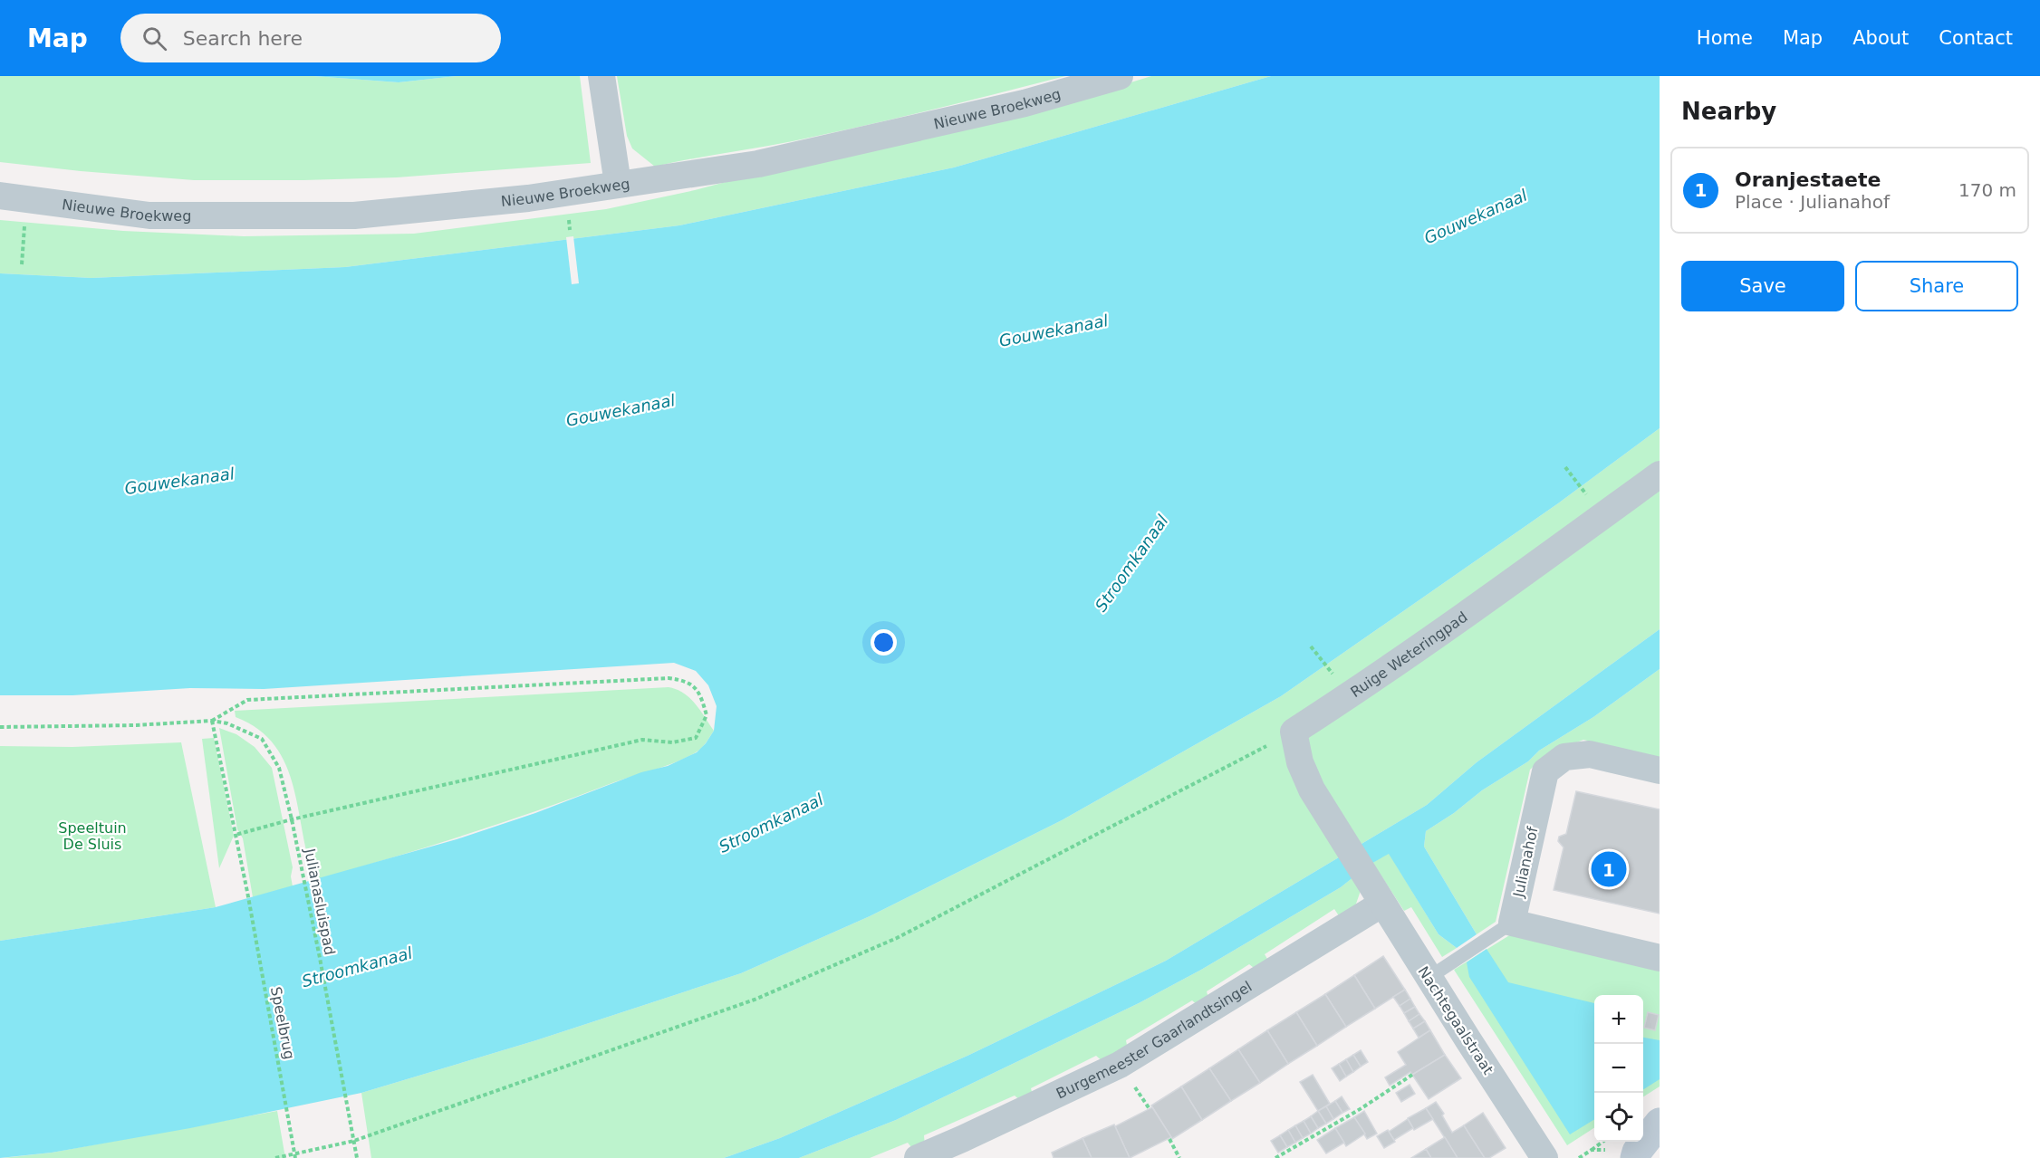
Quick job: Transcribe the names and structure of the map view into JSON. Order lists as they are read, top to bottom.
{
  "streets": {
    "street": [
      "Nieuwe Broekweg",
      "Ruige Weteringpad",
      "Julianahof",
      "Nachtegaalstraat",
      "Burgemeester Gaarlandtsingel"
    ],
    "path": ["Julianasluispad", "Speelbrug"]
  },
  "crossings": [
    ["Nachtegaalstraat", "Burgemeester Gaarlandtsingel"]
  ],
  "water": ["Gouwekanaal", "Stroomkanaal"],
  "parks": ["Speeltuin De Sluis"],
  "page": {
    "header": "Map",
    "search": "Search here",
    "nav": [
      "Home",
      "Map",
      "About",
      "Contact"
    ],
    "heading": "Nearby",
    "list": [
      {
        "mark": "1",
        "name": "Oranjestaete",
        "note": "Place · Julianahof",
        "value": "170 m"
      }
    ],
    "buttons": ["Save", "Share"],
    "pins": "1",
    "map_buttons": ["+", "−"]
  }
}
